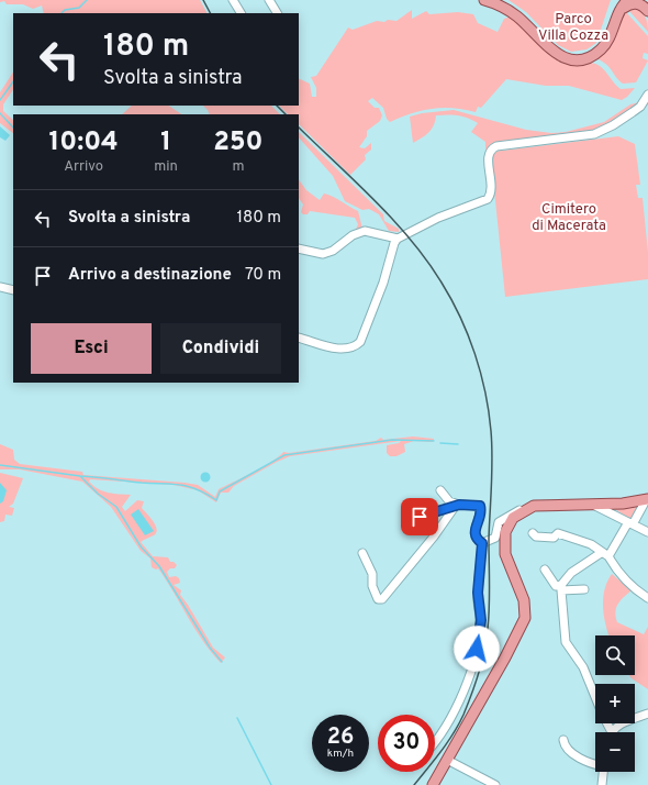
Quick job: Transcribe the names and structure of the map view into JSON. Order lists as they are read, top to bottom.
{
  "parks": ["Parco Villa Cozza", "Cimitero di Macerata"],
  "page": {
    "turn": ["180 m", "Svolta a sinistra"],
    "eta": [
      "10:04",
      "Arrivo",
      "1",
      "min",
      "250",
      "m"
    ],
    "list": [
      {
        "name": "Svolta a sinistra",
        "value": "180 m"
      },
      {
        "name": "Arrivo a destinazione",
        "value": "70 m"
      }
    ],
    "buttons": ["Esci", "Condividi"],
    "map_buttons": ["+", "−"],
    "speed": "26 km/h",
    "limit": "30"
  }
}
